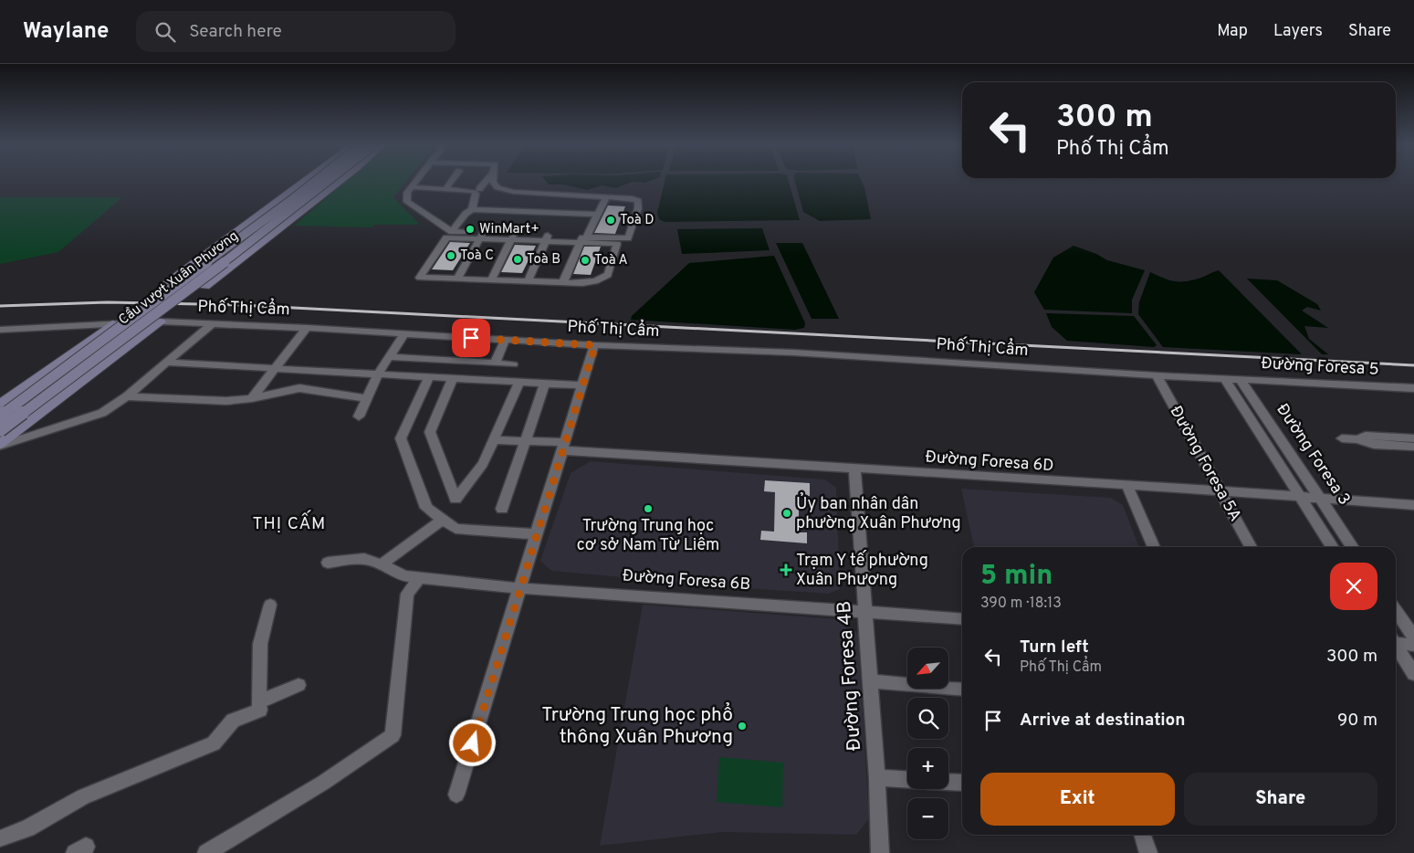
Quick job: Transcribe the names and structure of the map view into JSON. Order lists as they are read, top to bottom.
{
  "streets": {
    "main road": ["Cầu vượt Xuân Phương"],
    "street": [
      "Phố Thị Cẩm",
      "Đường Foresa 5",
      "Đường Foresa 3",
      "Đường Foresa 6D",
      "Đường Foresa 5A",
      "Đường Foresa 6B",
      "Đường Foresa 4B"
    ]
  },
  "crossings": [
    ["Phố Thị Cẩm", "Đường Foresa 5"],
    ["Phố Thị Cẩm", "Đường Foresa 3"],
    ["Phố Thị Cẩm", "Đường Foresa 5A"],
    ["Đường Foresa 5", "Đường Foresa 3"],
    ["Đường Foresa 3", "Đường Foresa 6D"],
    ["Đường Foresa 6D", "Đường Foresa 5A"],
    ["Đường Foresa 6D", "Đường Foresa 4B"],
    ["Đường Foresa 6B", "Đường Foresa 4B"]
  ],
  "districts": ["THỊ CẤM"],
  "places": {
    "other": [
      "Toà D",
      "WinMart+",
      "Toà C",
      "Toà B",
      "Toà A",
      "Trường Trung học cơ sở Nam Từ Liêm",
      "Ủy ban nhân dân phường Xuân Phương",
      "Trường Trung học phổ thông Xuân Phương"
    ],
    "health": ["Trạm Y tế phường Xuân Phương"]
  },
  "north": "bottom left",
  "page": {
    "header": "Waylane",
    "search": "Search here",
    "nav": ["Map", "Layers", "Share"],
    "turn": ["300 m", "Phố Thị Cẩm"],
    "heading": ["5 min", "390 m · 18:13"],
    "list": [
      {
        "name": "Turn left",
        "note": "Phố Thị Cẩm",
        "value": "300 m"
      },
      {
        "name": "Arrive at destination",
        "value": "90 m"
      }
    ],
    "map_buttons": ["+", "−"],
    "buttons": ["Exit", "Share"]
  }
}
